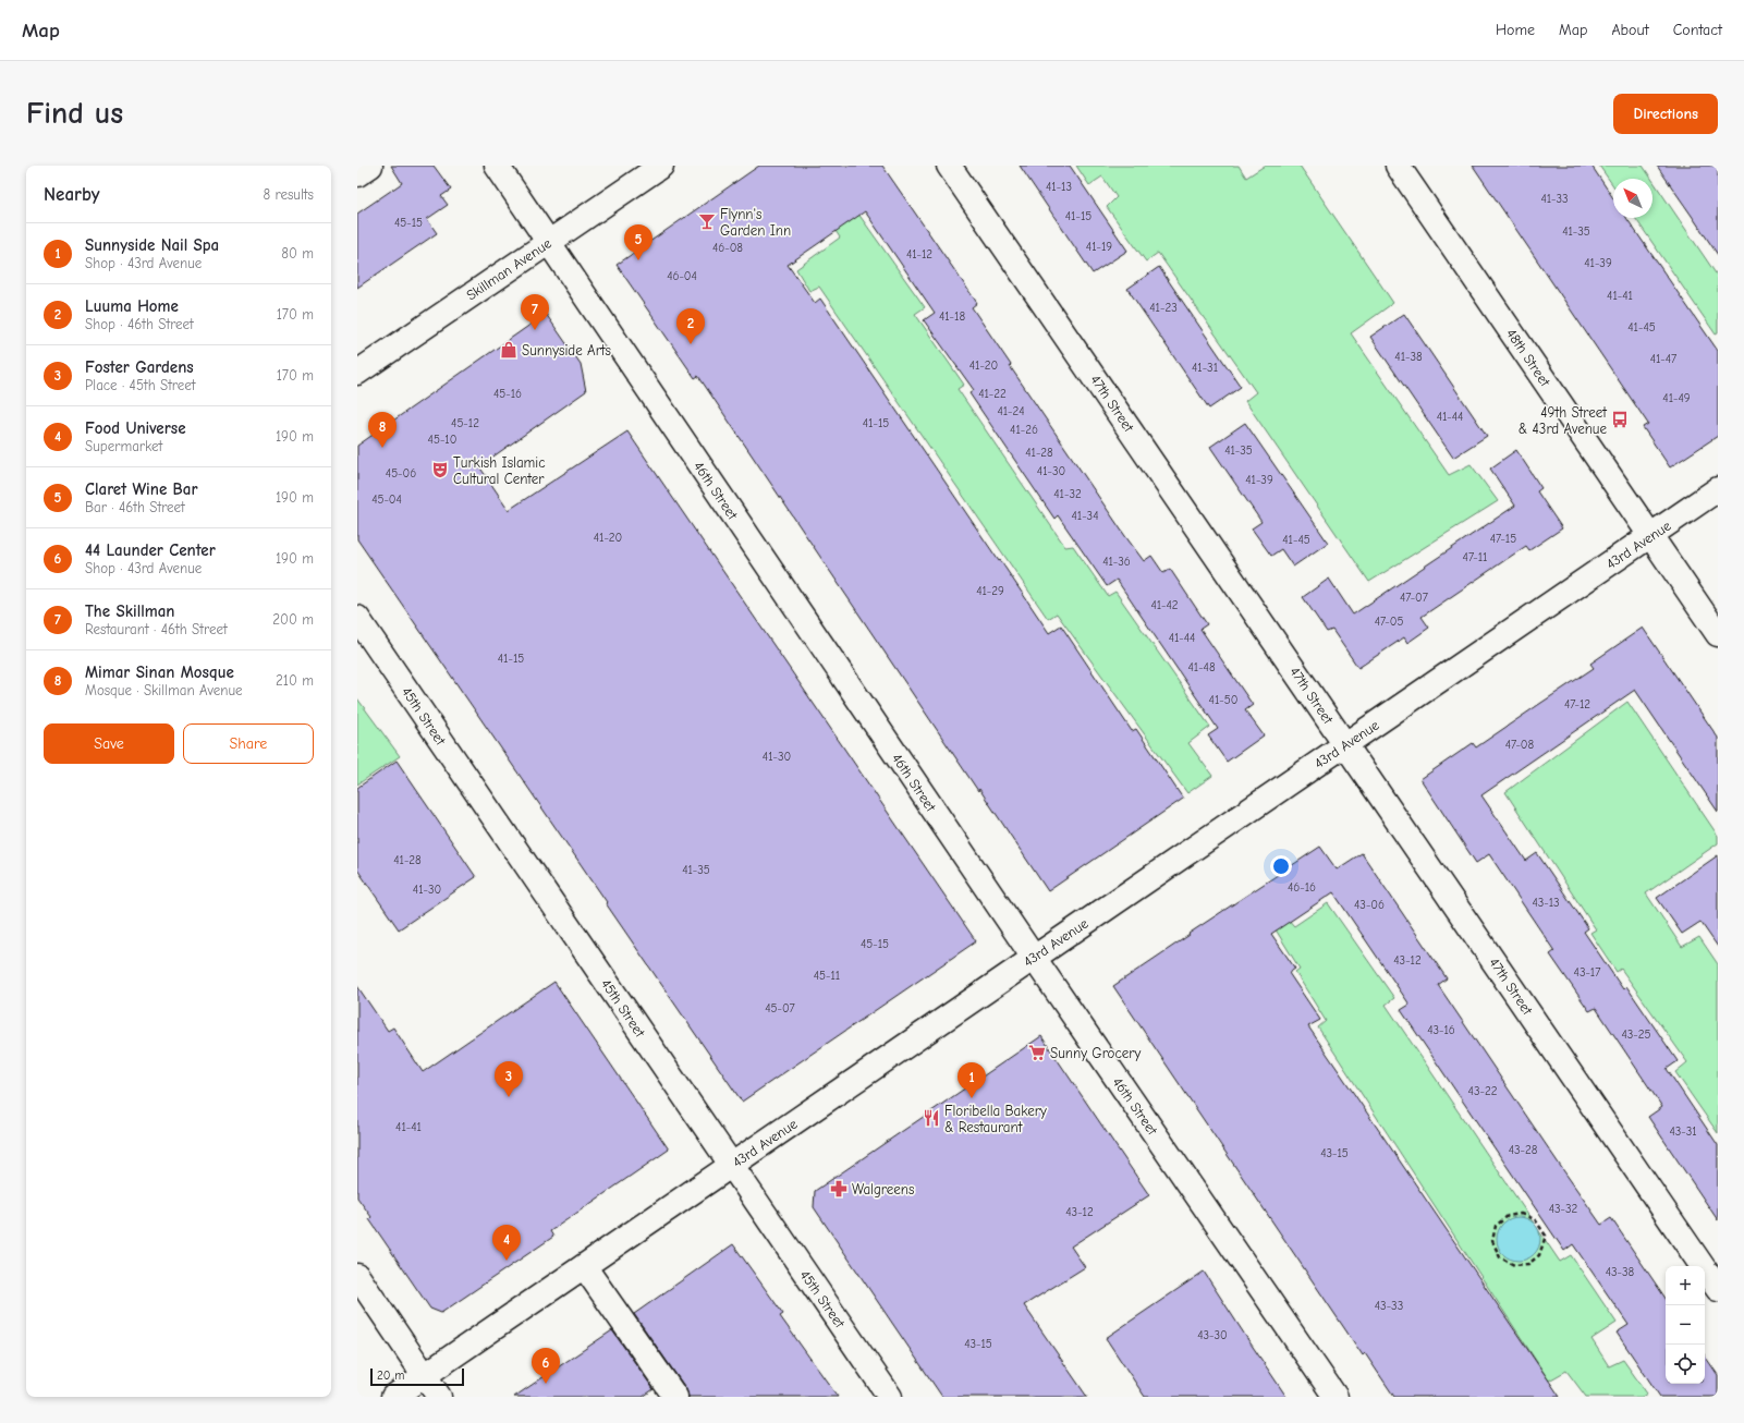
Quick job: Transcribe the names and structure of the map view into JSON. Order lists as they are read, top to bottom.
{
  "streets": {
    "street": [
      "Skillman Avenue",
      "48th Street",
      "47th Street",
      "46th Street",
      "43rd Avenue",
      "45th Street"
    ]
  },
  "crossings": [
    ["Skillman Avenue", "46th Street"],
    ["48th Street", "43rd Avenue"],
    ["47th Street", "43rd Avenue"],
    ["46th Street", "43rd Avenue"],
    ["43rd Avenue", "45th Street"]
  ],
  "places": {
    "bar": ["Flynn's Garden Inn"],
    "shop": ["Sunnyside Arts"],
    "bus stop": ["49th Street & 43rd Avenue"],
    "theatre": ["Turkish Islamic Cultural Center"],
    "supermarket": ["Sunny Grocery"],
    "restaurant": ["Floribella Bakery & Restaurant"],
    "pharmacy": ["Walgreens"]
  },
  "house_numbers": [
    "41-13",
    "41-33",
    "41-15",
    "45-15",
    "41-35",
    "41-19",
    "46-08",
    "41-12",
    "41-39",
    "46-04",
    "41-41",
    "41-23",
    "41-18",
    "41-45",
    "41-38",
    "41-47",
    "41-20",
    "41-31",
    "45-16",
    "41-22",
    "41-49",
    "41-24",
    "41-44",
    "45-12",
    "41-15",
    "41-26",
    "45-10",
    "41-35",
    "41-28",
    "41-30",
    "45-06",
    "41-39",
    "41-32",
    "45-04",
    "41-34",
    "41-20",
    "47-15",
    "41-45",
    "47-11",
    "41-36",
    "41-29",
    "47-07",
    "41-42",
    "47-05",
    "41-44",
    "41-15",
    "41-48",
    "41-50",
    "47-12",
    "47-08",
    "41-30",
    "41-28",
    "41-35",
    "46-16",
    "41-30",
    "43-13",
    "43-06",
    "45-15",
    "43-12",
    "43-17",
    "45-11",
    "45-07",
    "43-16",
    "43-25",
    "43-22",
    "41-41",
    "43-31",
    "43-28",
    "43-15",
    "43-32",
    "43-12",
    "43-38",
    "43-33",
    "43-30",
    "43-15"
  ],
  "scale_bar": "20 m",
  "north": "top left",
  "page": {
    "header": "Map",
    "nav": [
      "Home",
      "Map",
      "About",
      "Contact"
    ],
    "buttons": [
      "Directions",
      ["Save", "Share"]
    ],
    "title": "Find us",
    "heading": ["Nearby", "8 results"],
    "list": [
      {
        "mark": "1",
        "name": "Sunnyside Nail Spa",
        "note": "Shop · 43rd Avenue",
        "value": "80 m"
      },
      {
        "mark": "2",
        "name": "Luuma Home",
        "note": "Shop · 46th Street",
        "value": "170 m"
      },
      {
        "mark": "3",
        "name": "Foster Gardens",
        "note": "Place · 45th Street",
        "value": "170 m"
      },
      {
        "mark": "4",
        "name": "Food Universe",
        "note": "Supermarket",
        "value": "190 m"
      },
      {
        "mark": "5",
        "name": "Claret Wine Bar",
        "note": "Bar · 46th Street",
        "value": "190 m"
      },
      {
        "mark": "6",
        "name": "44 Launder Center",
        "note": "Shop · 43rd Avenue",
        "value": "190 m"
      },
      {
        "mark": "7",
        "name": "The Skillman",
        "note": "Restaurant · 46th Street",
        "value": "200 m"
      },
      {
        "mark": "8",
        "name": "Mimar Sinan Mosque",
        "note": "Mosque · Skillman Avenue",
        "value": "210 m"
      }
    ],
    "pins": [
      "5",
      "7",
      "2",
      "8",
      "3",
      "1",
      "4",
      "6"
    ],
    "map_buttons": ["+", "−"],
    "scale": "20 m"
  }
}
